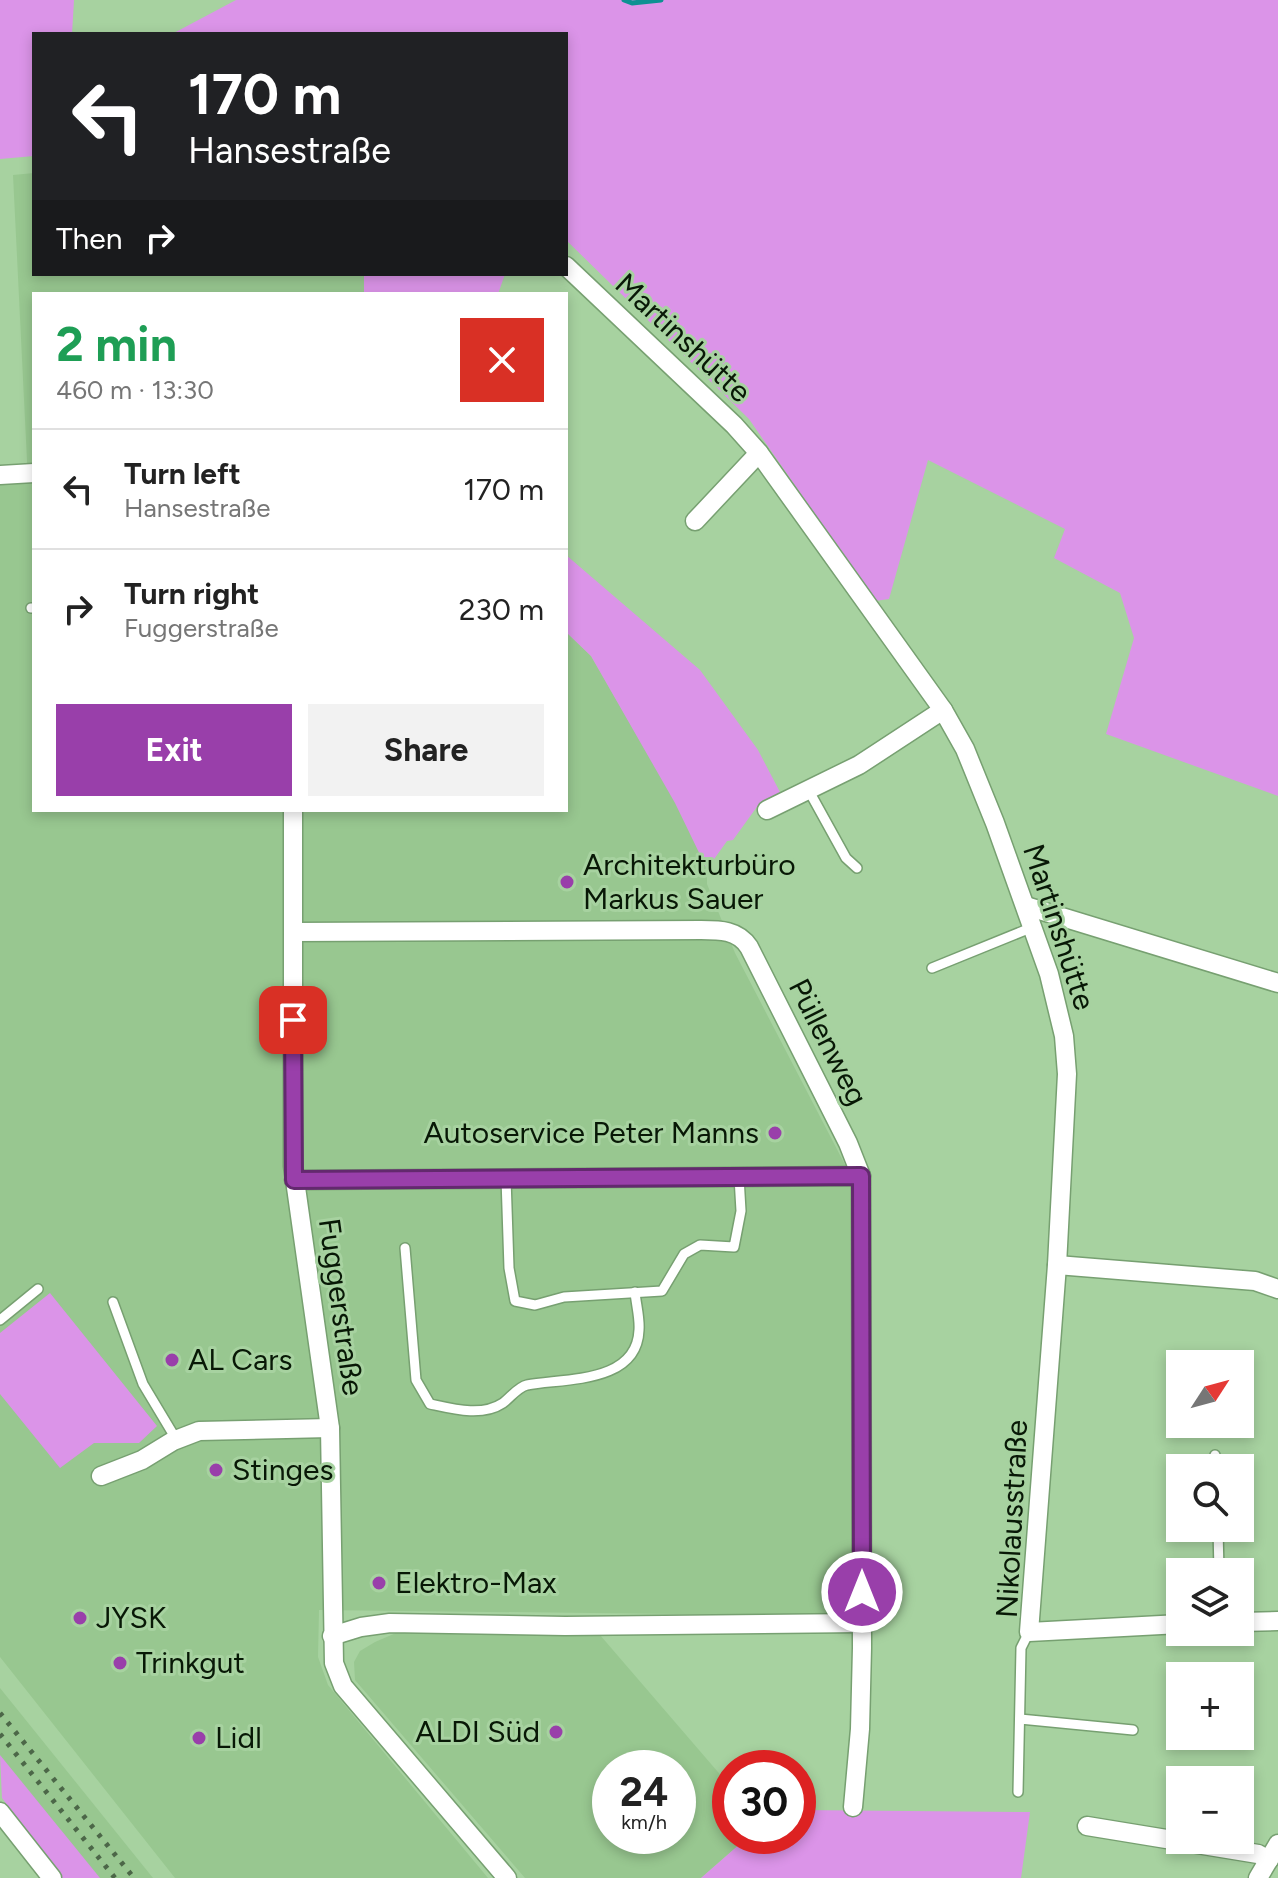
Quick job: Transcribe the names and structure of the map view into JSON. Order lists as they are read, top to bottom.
{
  "streets": {
    "street": [
      "Martinshütte",
      "Püllenweg",
      "Fuggerstraße",
      "Nikolausstraße"
    ]
  },
  "crossings": [
    ["Martinshütte", "Nikolausstraße"],
    ["Püllenweg", "Fuggerstraße"]
  ],
  "places": [
    "Architekturbüro Markus Sauer",
    "Autoservice Peter Manns",
    "AL Cars",
    "Stinges",
    "Elektro-Max",
    "JYSK",
    "Trinkgut",
    "ALDI Süd",
    "Lidl"
  ],
  "north": "top right",
  "page": {
    "turn": ["170 m", "Hansestraße"],
    "then": "Then",
    "heading": ["2 min", "460 m · 13:30"],
    "list": [
      {
        "name": "Turn left",
        "note": "Hansestraße",
        "value": "170 m"
      },
      {
        "name": "Turn right",
        "note": "Fuggerstraße",
        "value": "230 m"
      }
    ],
    "buttons": ["Exit", "Share"],
    "map_buttons": ["+", "−"],
    "speed": "24 km/h",
    "limit": "30"
  }
}
